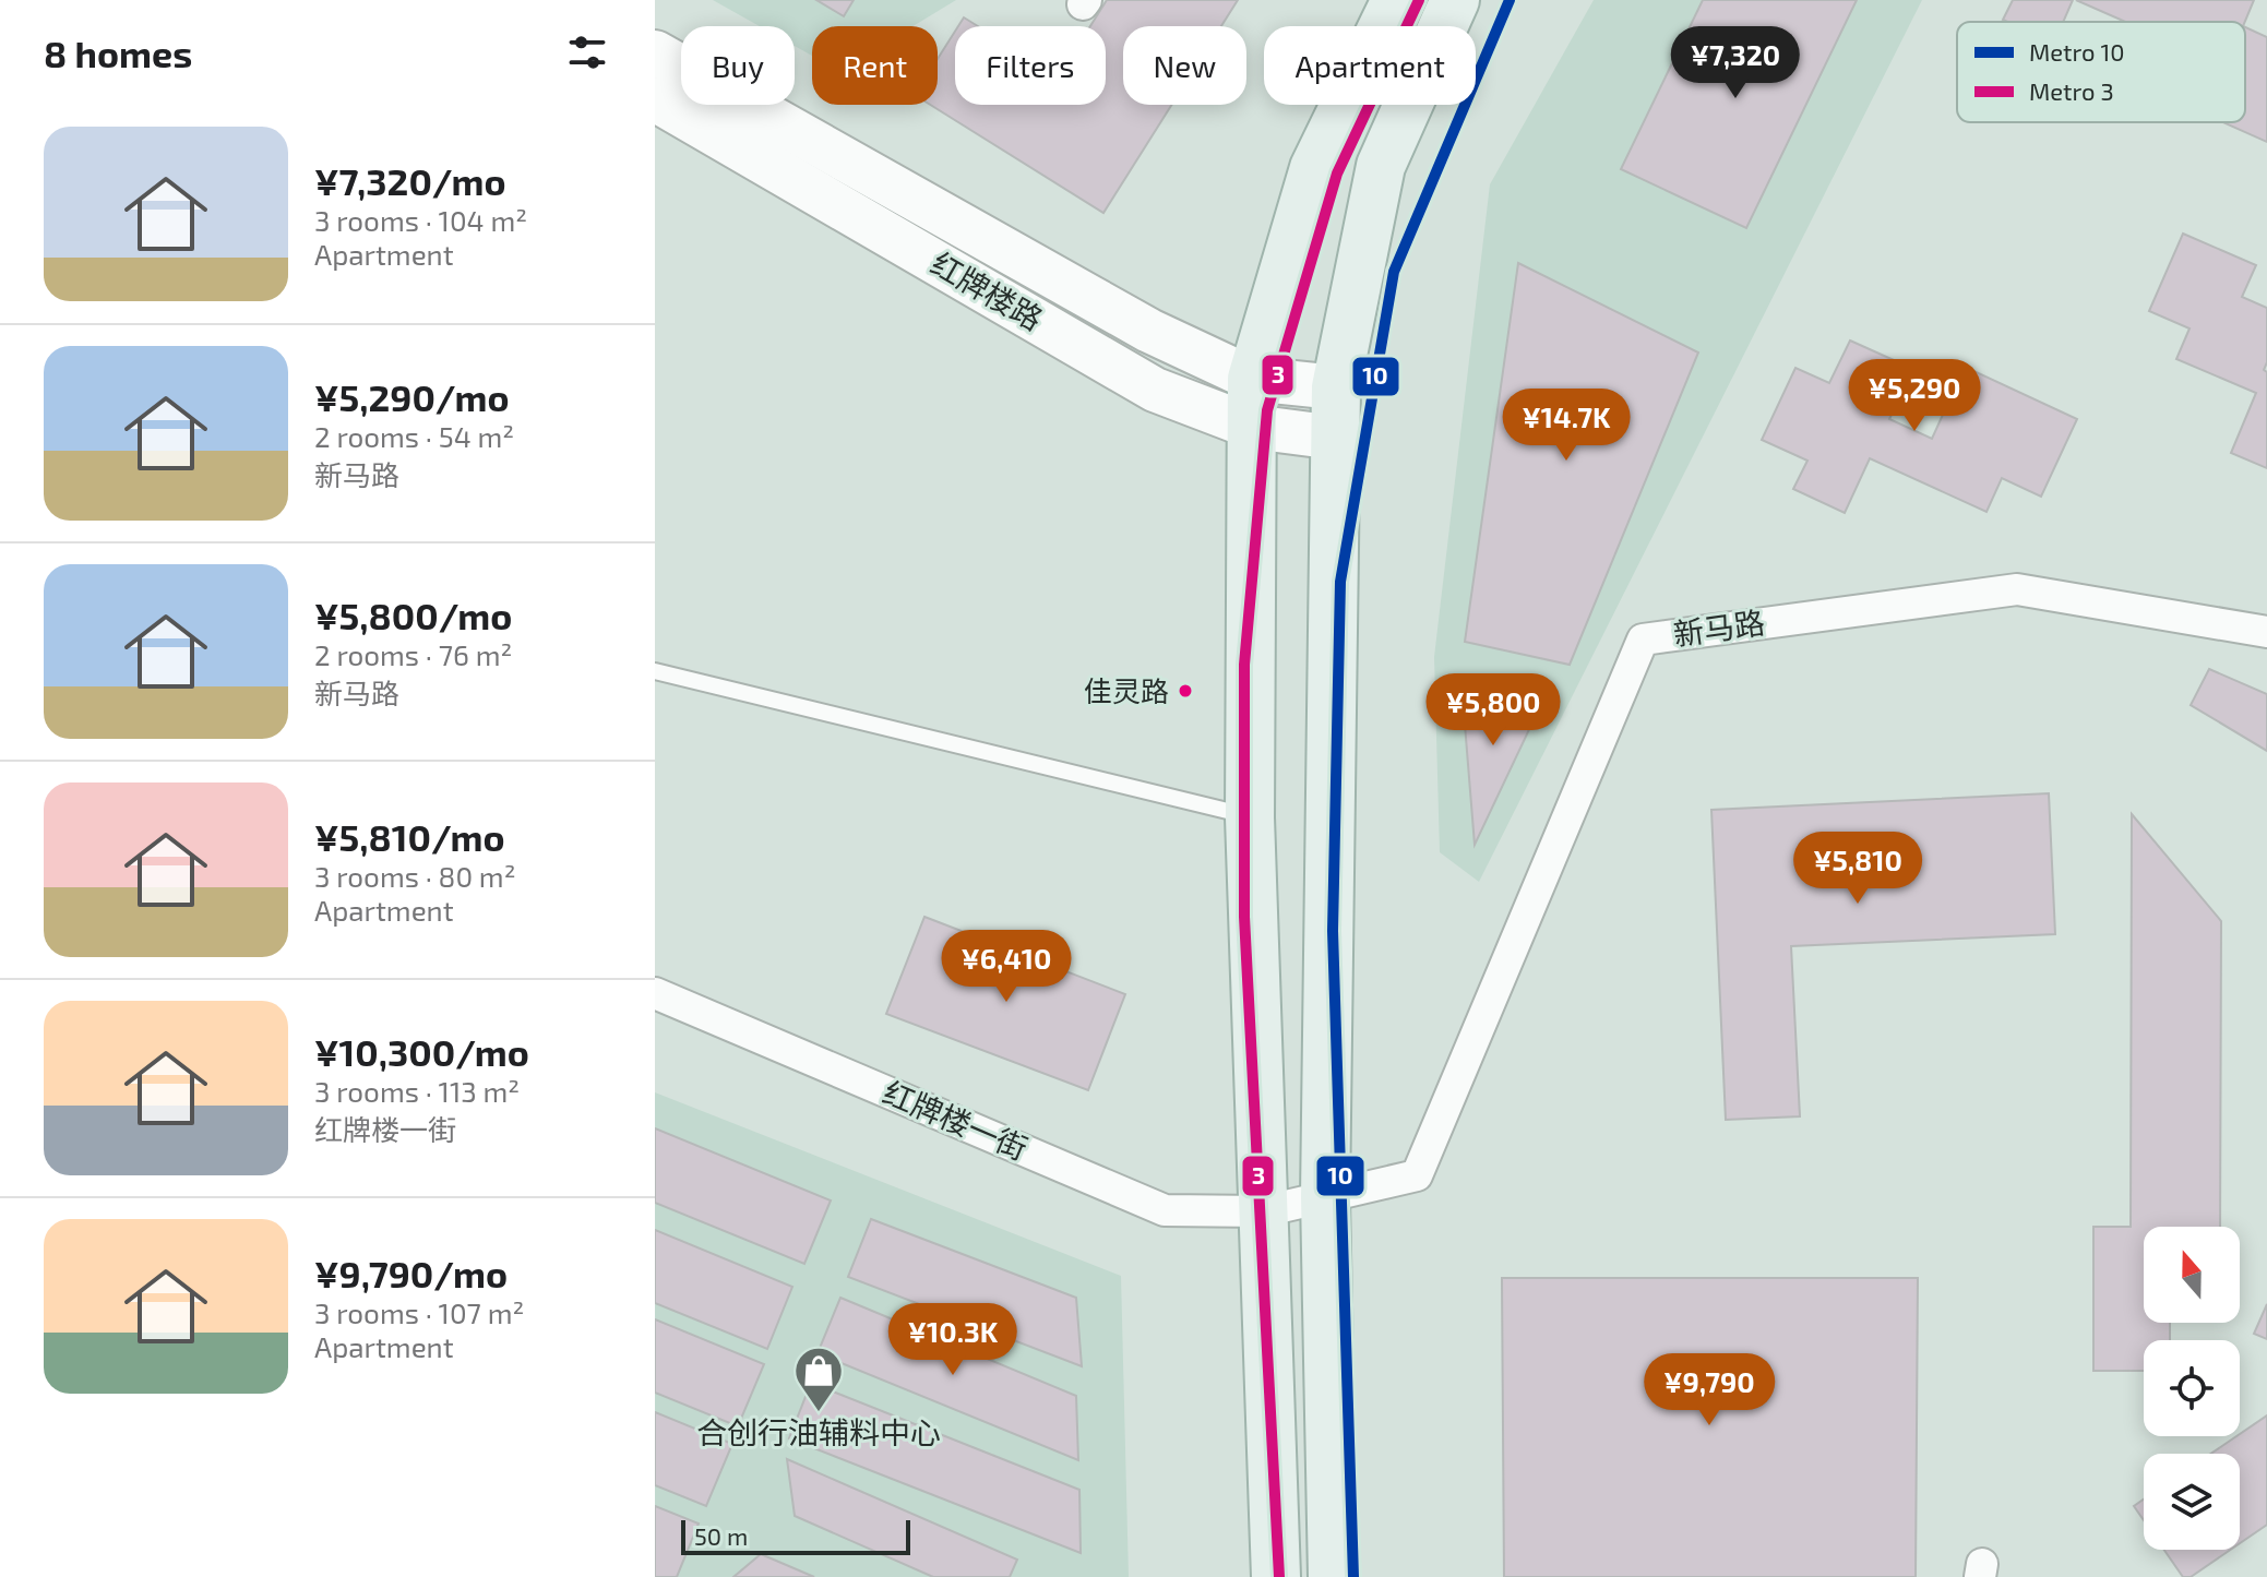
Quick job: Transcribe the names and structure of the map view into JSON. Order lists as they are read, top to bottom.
{
  "streets": {
    "street": ["红牌楼路", "新马路", "红牌楼一街"]
  },
  "crossings": [
    ["新马路", "红牌楼一街"]
  ],
  "places": {
    "other": ["佳灵路"],
    "shop": ["合创行油辅料中心"]
  },
  "lines": ["metro line 10", "metro line 3"],
  "legend": ["Metro 10", "Metro 3"],
  "scale_bar": "50 m",
  "north": "top",
  "page": {
    "heading": "8 homes",
    "price": [
      "¥7,320",
      "¥5,290",
      "¥14.7K",
      "¥5,800",
      "¥5,810",
      "¥6,410",
      "¥10.3K",
      "¥9,790"
    ],
    "chip": [
      "Buy",
      "Rent",
      "Filters",
      "New",
      "Apartment"
    ],
    "list": [
      {
        "name": "¥7,320/mo",
        "note": "3 rooms · 104 m² · Apartment"
      },
      {
        "name": "¥5,290/mo",
        "note": "2 rooms · 54 m² · 新马路"
      },
      {
        "name": "¥5,800/mo",
        "note": "2 rooms · 76 m² · 新马路"
      },
      {
        "name": "¥5,810/mo",
        "note": "3 rooms · 80 m² · Apartment"
      },
      {
        "name": "¥10,300/mo",
        "note": "3 rooms · 113 m² · 红牌楼一街"
      },
      {
        "name": "¥9,790/mo",
        "note": "3 rooms · 107 m² · Apartment"
      }
    ],
    "scale": "50 m"
  }
}
